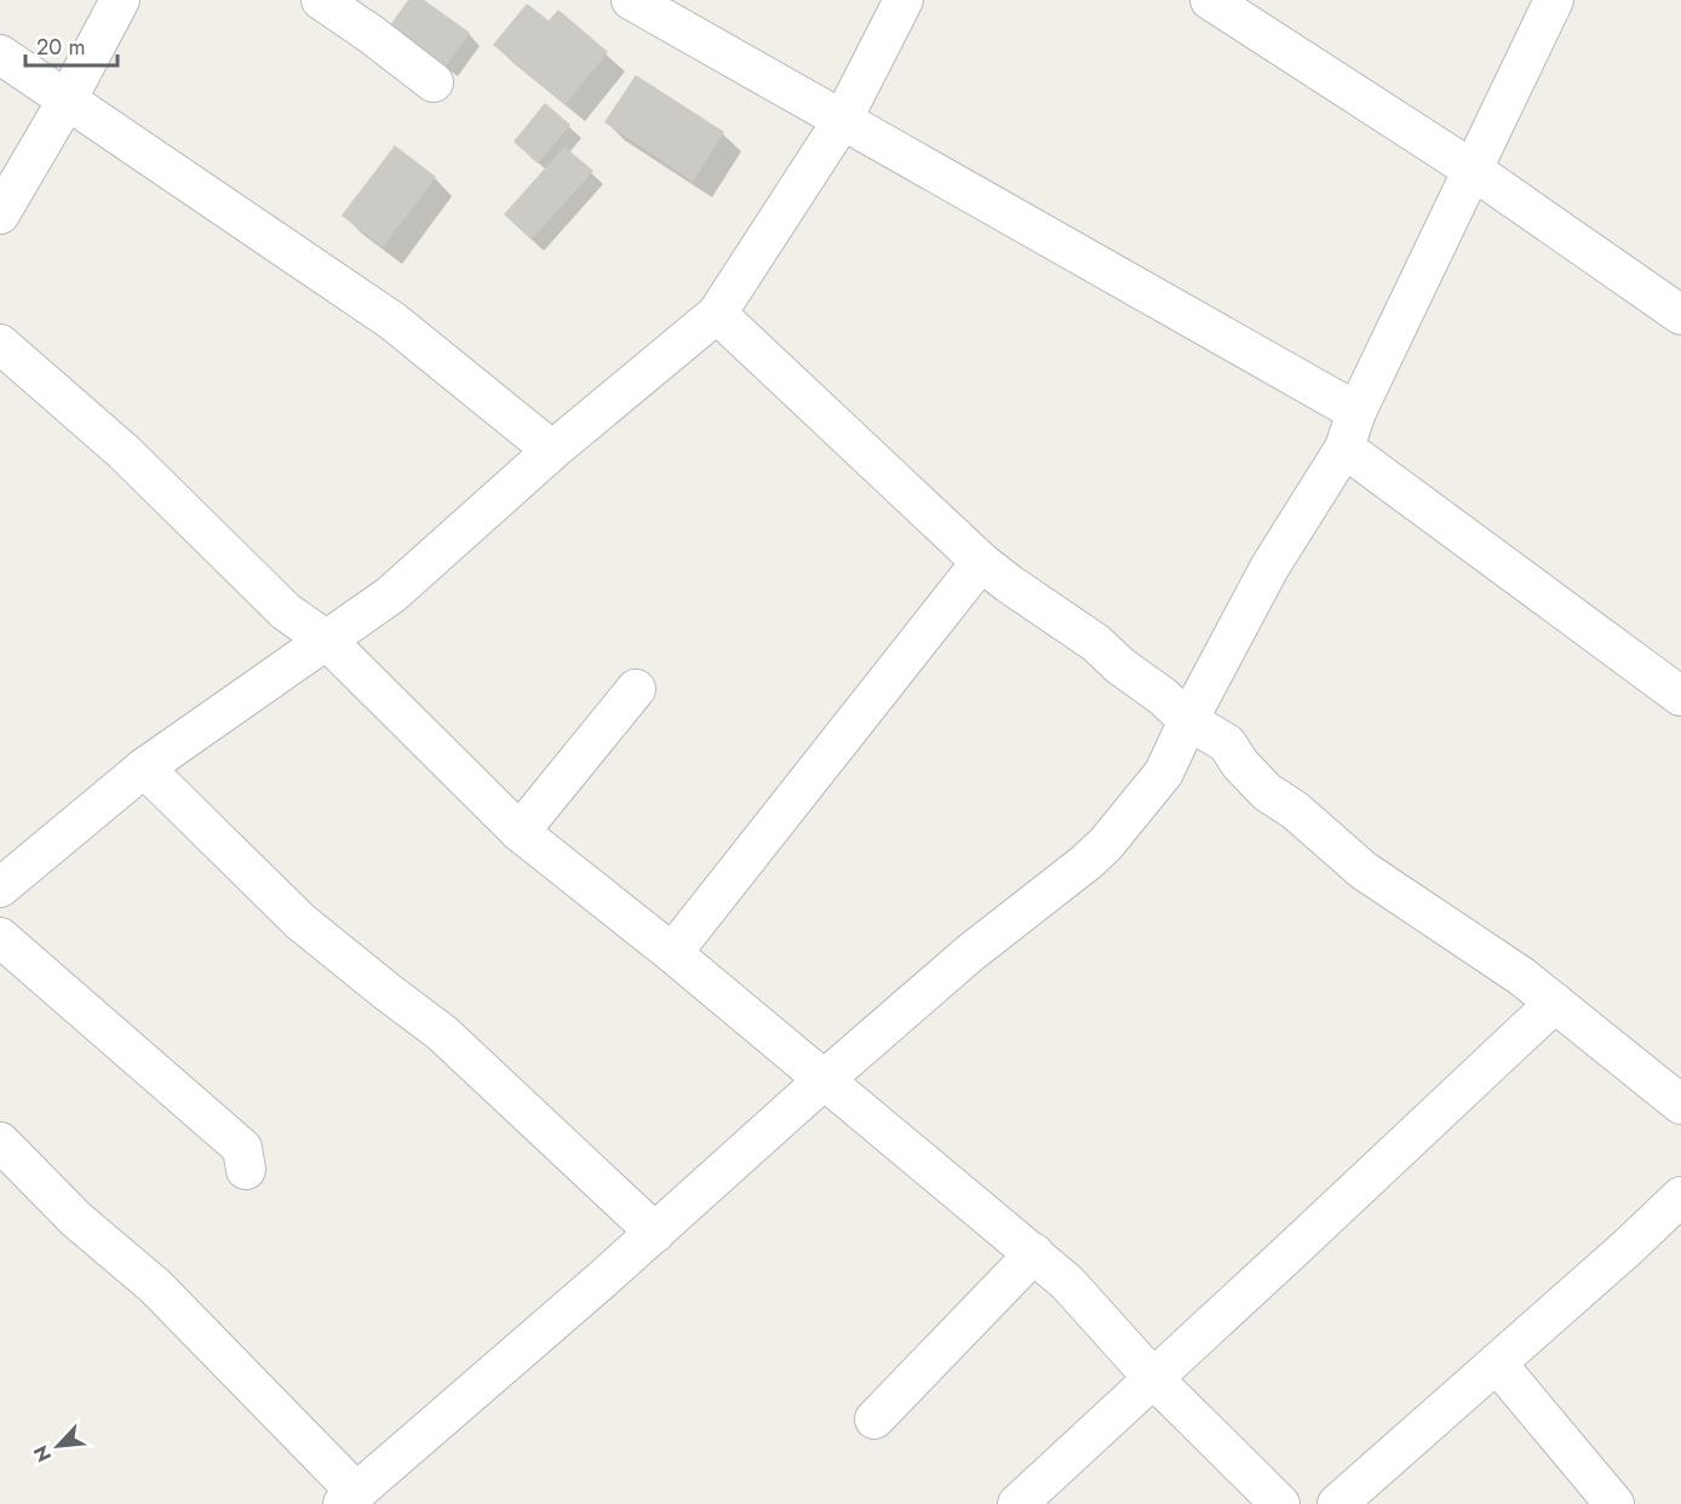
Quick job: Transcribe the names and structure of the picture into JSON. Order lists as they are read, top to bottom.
{
  "scale_bar": "20 m",
  "north": "bottom left"
}
